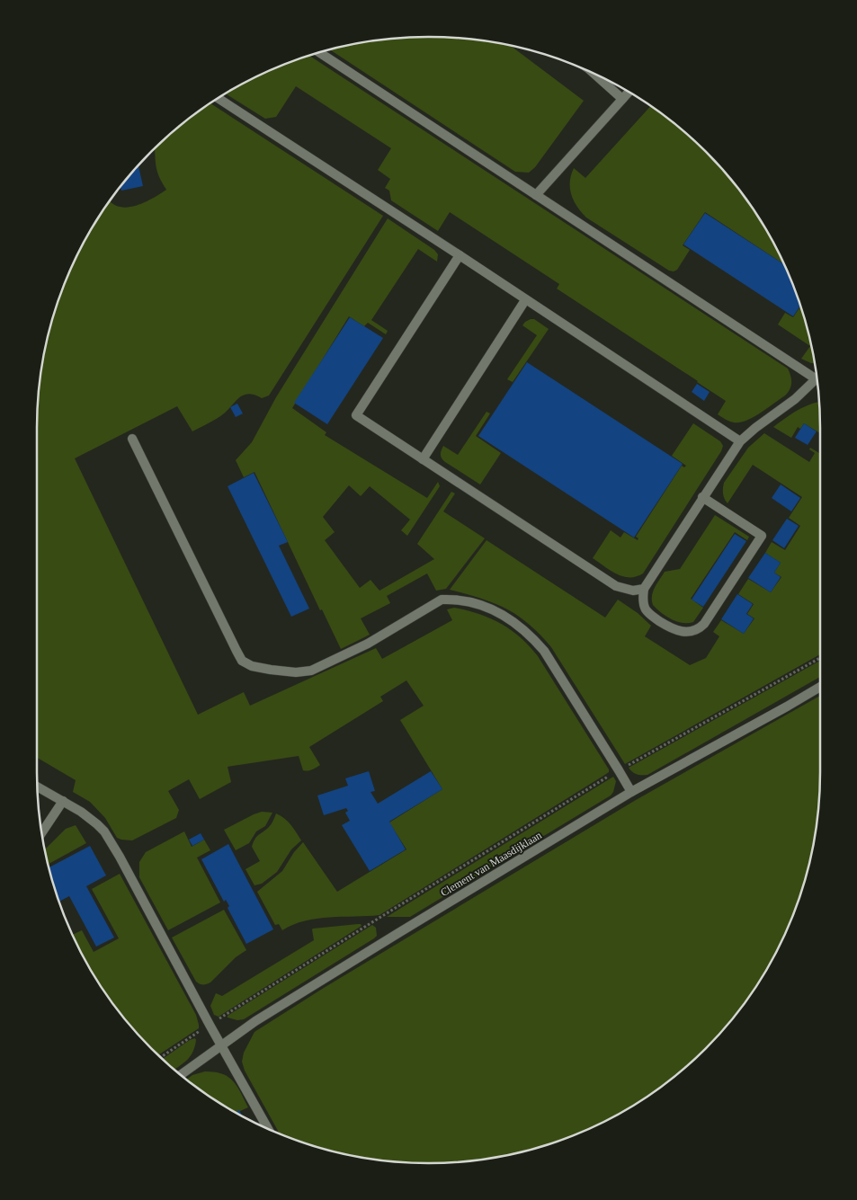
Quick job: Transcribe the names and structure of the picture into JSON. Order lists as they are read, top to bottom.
{
  "streets": {
    "street": ["Clement van Maasdijklaan"]
  }
}
